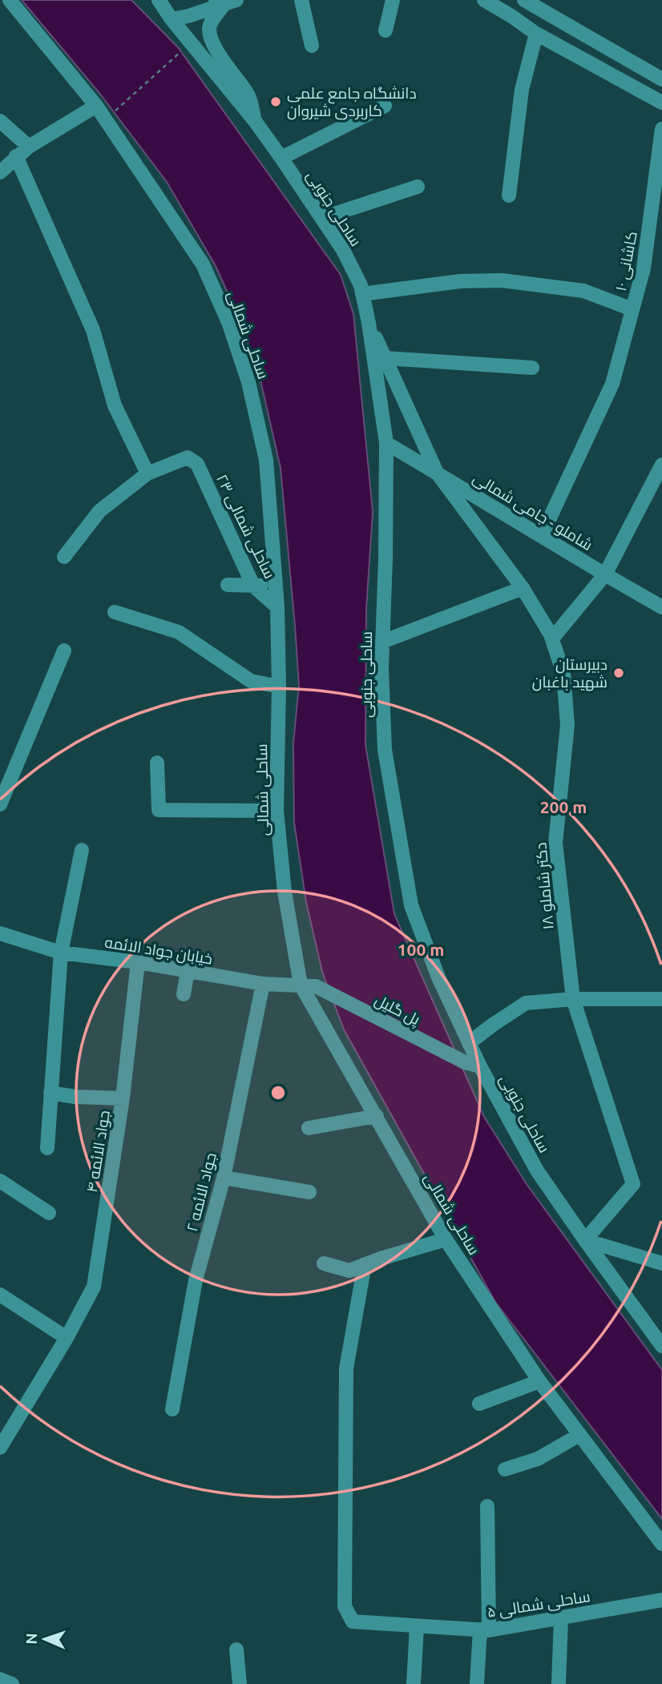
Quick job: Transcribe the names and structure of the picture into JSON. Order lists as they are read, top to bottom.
{
  "streets": {
    "street": [
      "ساحلی جنوبی",
      "کاشانی ۱۰",
      "ساحلی شمالی",
      "شاملو - جامی شمالی",
      "ساحلی شمالی ۲۳",
      "دکتر شاملو ۱۸",
      "خیابان جواد الائمه",
      "پل گلیل",
      "جواد الائمه ۴",
      "جواد الائمه ۲",
      "ساحلی شمالی ۵"
    ]
  },
  "crossings": [
    ["ساحلی جنوبی", "شاملو - جامی شمالی"],
    ["ساحلی جنوبی", "دکتر شاملو ۱۸"],
    ["ساحلی جنوبی", "پل گلیل"],
    ["کاشانی ۱۰", "شاملو - جامی شمالی"],
    ["ساحلی شمالی", "ساحلی شمالی ۲۳"],
    ["ساحلی شمالی", "خیابان جواد الائمه"],
    ["شاملو - جامی شمالی", "دکتر شاملو ۱۸"],
    ["خیابان جواد الائمه", "پل گلیل"],
    ["خیابان جواد الائمه", "جواد الائمه ۴"],
    ["خیابان جواد الائمه", "جواد الائمه ۲"]
  ],
  "places": ["دانشگاه جامع علمی کاربردی شیروان", "دبیرستان شهید باغبان"],
  "north": "left",
  "rings": ["200 m", "100 m"]
}
